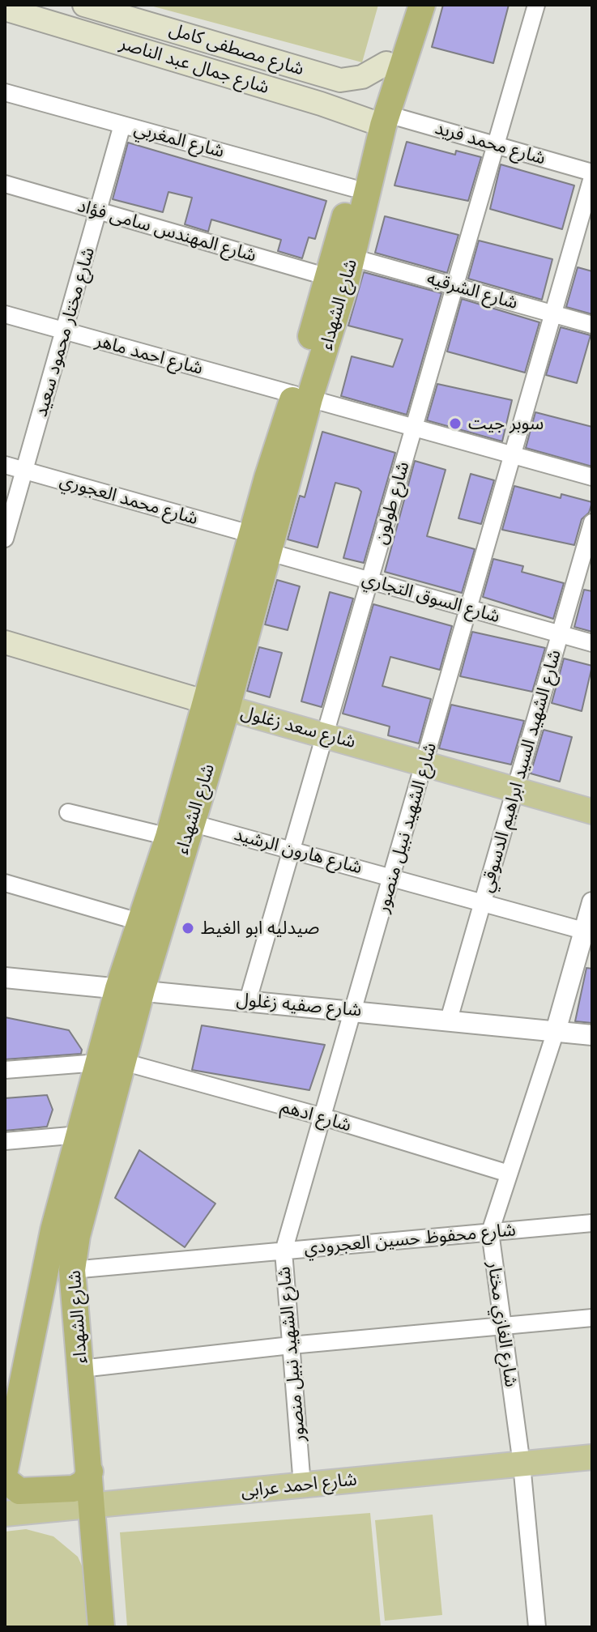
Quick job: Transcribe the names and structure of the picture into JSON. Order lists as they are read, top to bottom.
{
  "streets": {
    "highway": ["شارع الشهداء"],
    "main road": [
      "شارع مصطفى كامل",
      "شارع جمال عبد الناصر",
      "شارع سعد زغلول",
      "شارع احمد عرابى"
    ],
    "street": [
      "شارع المغربي",
      "شارع محمد فريد",
      "شارع المهندس سامى فؤاد",
      "شارع الشرقيه",
      "شارع مختار محمود سعيد",
      "شارع احمد ماهر",
      "شارع محمد العجوري",
      "شارع طولون",
      "شارع السوق التجاري",
      "شارع الشهيد السيد ابراهيم الدسوقي",
      "شارع الشهيد نبيل منصور",
      "شارع هارون الرشيد",
      "شارع صفيه زغلول",
      "شارع ادهم",
      "شارع محفوظ حسين العجرودي",
      "شارع الغازي مختار"
    ]
  },
  "crossings": [
    ["شارع مصطفى كامل", "شارع الشهداء"],
    ["شارع جمال عبد الناصر", "شارع محمد فريد"],
    ["شارع جمال عبد الناصر", "شارع الشهداء"],
    ["شارع المغربي", "شارع الشهداء"],
    ["شارع المغربي", "شارع مختار محمود سعيد"],
    ["شارع محمد فريد", "شارع الشهداء"],
    ["شارع محمد فريد", "شارع طولون"],
    ["شارع المهندس سامى فؤاد", "شارع الشهداء"],
    ["شارع المهندس سامى فؤاد", "شارع مختار محمود سعيد"],
    ["شارع الشرقيه", "شارع الشهداء"],
    ["شارع الشرقيه", "شارع طولون"],
    ["شارع الشرقيه", "شارع الشهيد نبيل منصور"],
    ["شارع الشهداء", "شارع احمد ماهر"],
    ["شارع الشهداء", "شارع محمد العجوري"],
    ["شارع الشهداء", "شارع السوق التجاري"],
    ["شارع الشهداء", "شارع سعد زغلول"],
    ["شارع الشهداء", "شارع هارون الرشيد"],
    ["شارع الشهداء", "شارع صفيه زغلول"],
    ["شارع الشهداء", "شارع ادهم"],
    ["شارع الشهداء", "شارع محفوظ حسين العجرودي"],
    ["شارع الشهداء", "شارع احمد عرابى"],
    ["شارع مختار محمود سعيد", "شارع احمد ماهر"],
    ["شارع مختار محمود سعيد", "شارع محمد العجوري"],
    ["شارع احمد ماهر", "شارع طولون"],
    ["شارع احمد ماهر", "شارع الشهيد نبيل منصور"],
    ["شارع محمد العجوري", "شارع السوق التجاري"],
    ["شارع طولون", "شارع السوق التجاري"],
    ["شارع طولون", "شارع سعد زغلول"],
    ["شارع طولون", "شارع هارون الرشيد"],
    ["شارع طولون", "شارع صفيه زغلول"],
    ["شارع السوق التجاري", "شارع الشهيد السيد ابراهيم الدسوقي"],
    ["شارع السوق التجاري", "شارع الشهيد نبيل منصور"],
    ["شارع سعد زغلول", "شارع الشهيد السيد ابراهيم الدسوقي"],
    ["شارع سعد زغلول", "شارع الشهيد نبيل منصور"],
    ["شارع الشهيد السيد ابراهيم الدسوقي", "شارع هارون الرشيد"],
    ["شارع الشهيد السيد ابراهيم الدسوقي", "شارع صفيه زغلول"],
    ["شارع الشهيد نبيل منصور", "شارع هارون الرشيد"],
    ["شارع الشهيد نبيل منصور", "شارع صفيه زغلول"],
    ["شارع الشهيد نبيل منصور", "شارع ادهم"],
    ["شارع الشهيد نبيل منصور", "شارع محفوظ حسين العجرودي"],
    ["شارع الشهيد نبيل منصور", "شارع احمد عرابى"],
    ["شارع صفيه زغلول", "شارع الغازي مختار"],
    ["شارع ادهم", "شارع الغازي مختار"],
    ["شارع محفوظ حسين العجرودي", "شارع الغازي مختار"],
    ["شارع الغازي مختار", "شارع احمد عرابى"]
  ],
  "places": ["سوبر جيت", "صيدليه ابو الغيط"]
}
